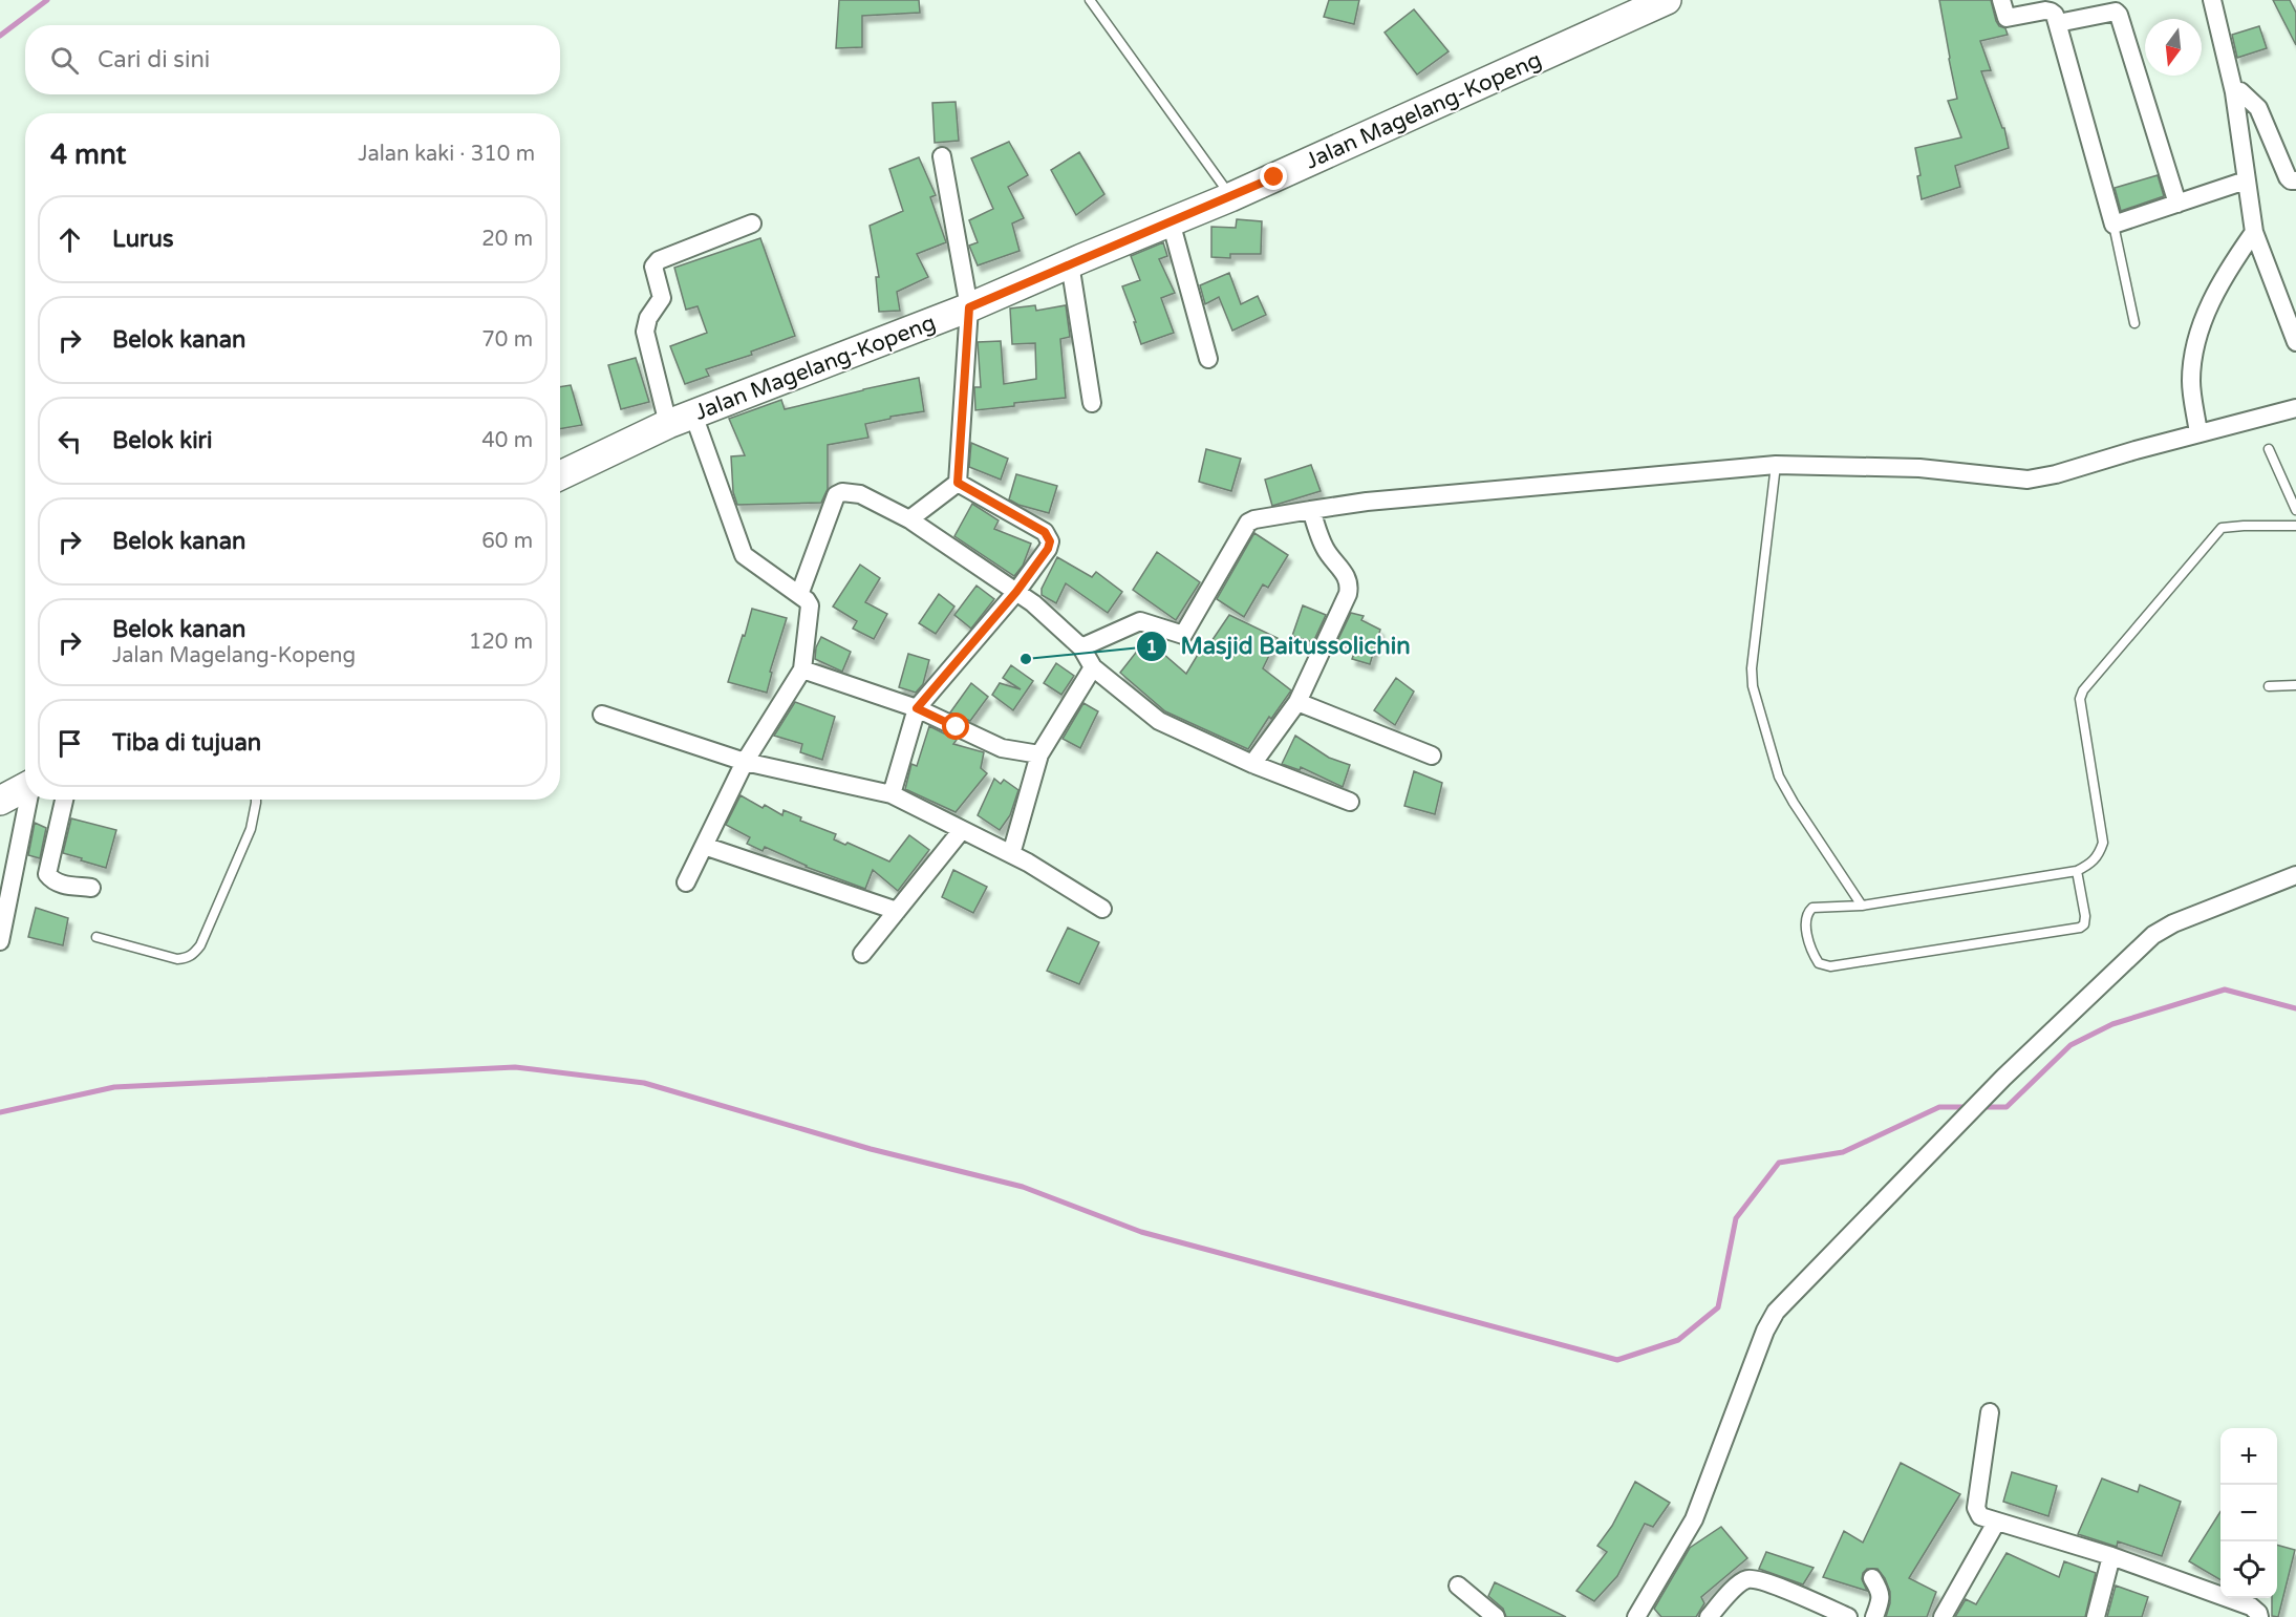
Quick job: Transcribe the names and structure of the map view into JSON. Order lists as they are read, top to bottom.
{
  "streets": {
    "main road": ["Jalan Magelang-Kopeng"]
  },
  "places": ["Masjid Baitussolichin"],
  "north": "bottom",
  "page": {
    "search": "Cari di sini",
    "heading": ["4 mnt", "Jalan kaki · 310 m"],
    "list": [
      ["Lurus", "20 m"],
      ["Belok kanan", "70 m"],
      ["Belok kiri", "40 m"],
      ["Belok kanan", "60 m"],
      ["Belok kanan", "Jalan Magelang-Kopeng", "120 m"],
      "Tiba di tujuan"
    ],
    "map_buttons": ["+", "−"]
  }
}
